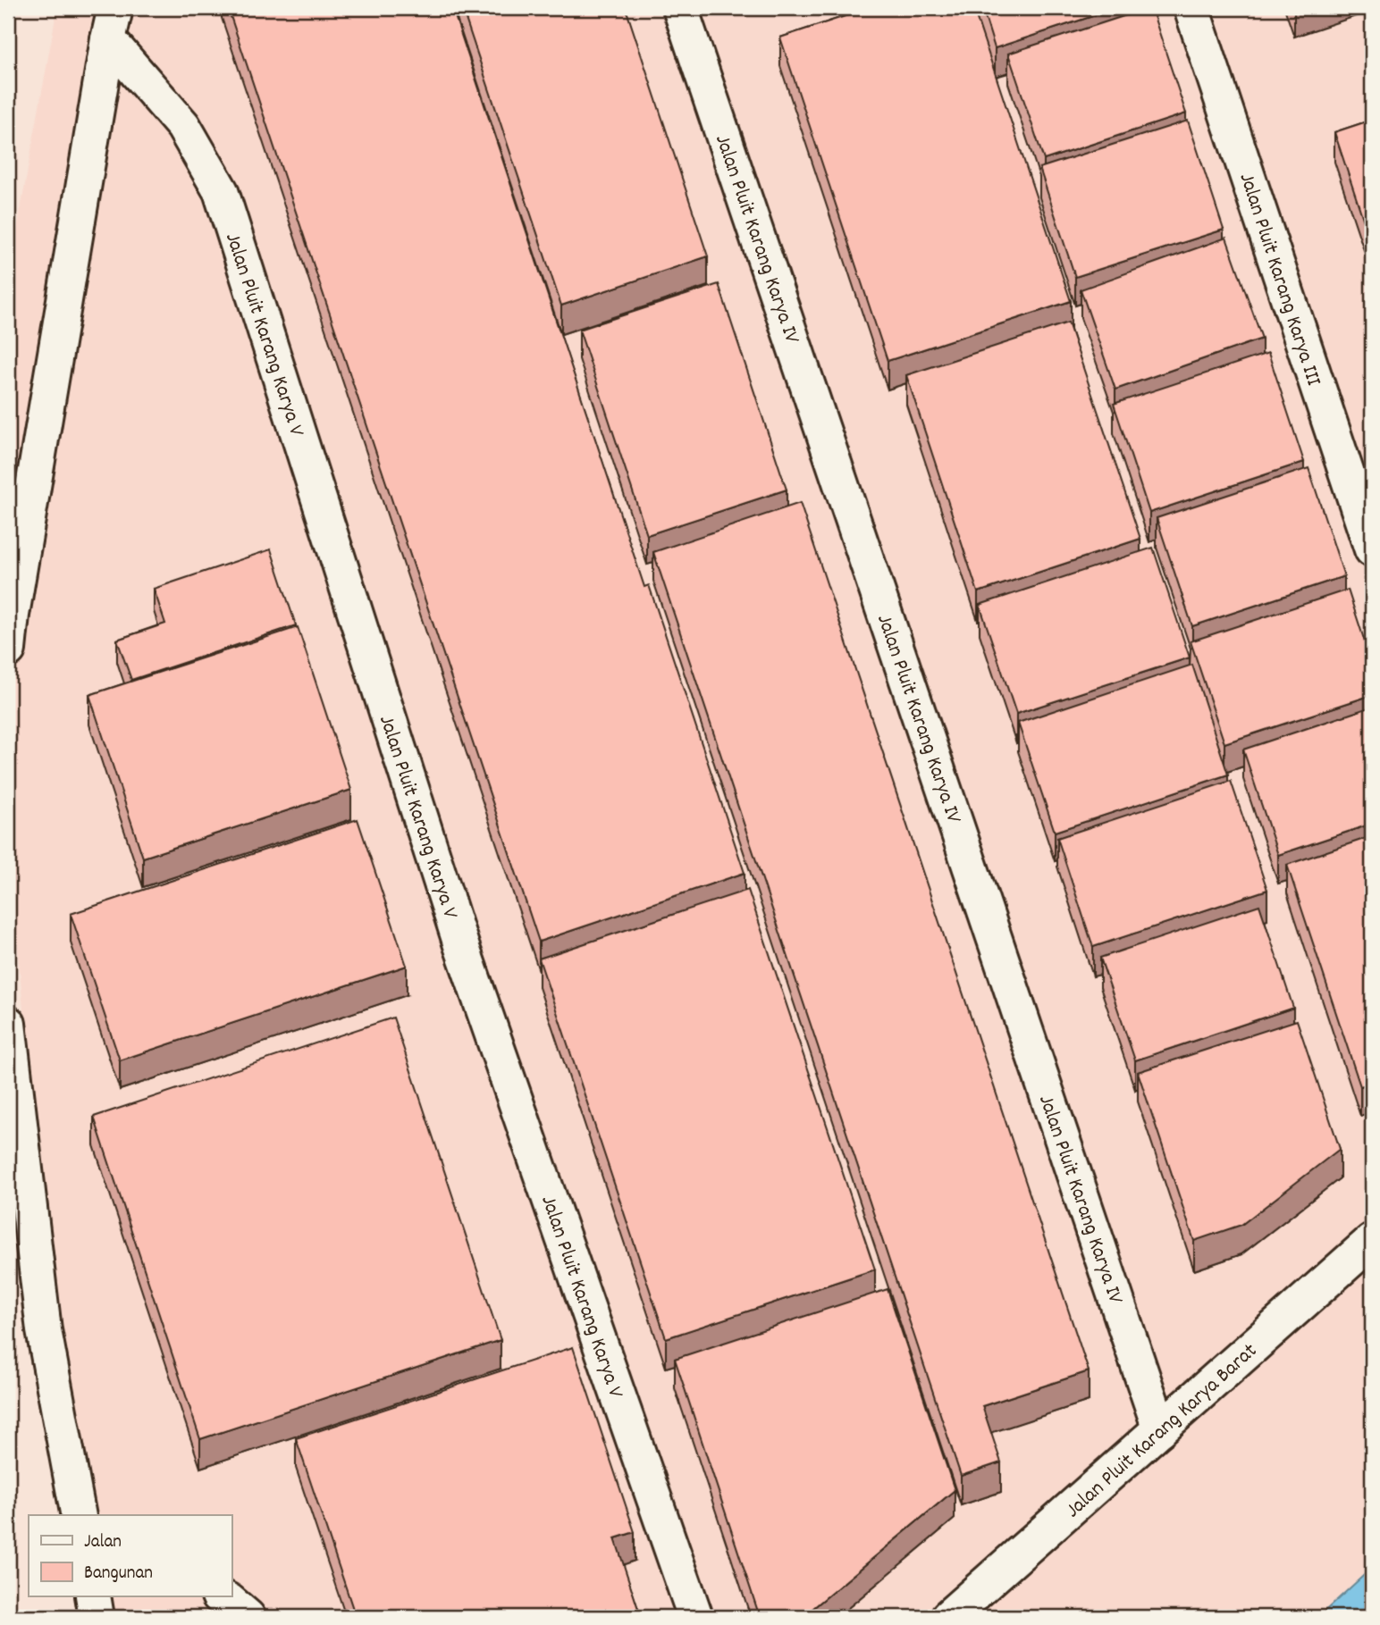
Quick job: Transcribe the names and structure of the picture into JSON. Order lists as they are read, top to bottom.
{
  "streets": {
    "lane": [
      "Jalan Pluit Karang Karya IV",
      "Jalan Pluit Karang Karya III",
      "Jalan Pluit Karang Karya V",
      "Jalan Pluit Karang Karya Barat"
    ]
  },
  "crossings": [
    ["Jalan Pluit Karang Karya IV", "Jalan Pluit Karang Karya Barat"]
  ],
  "legend": ["Jalan", "Bangunan"]
}
